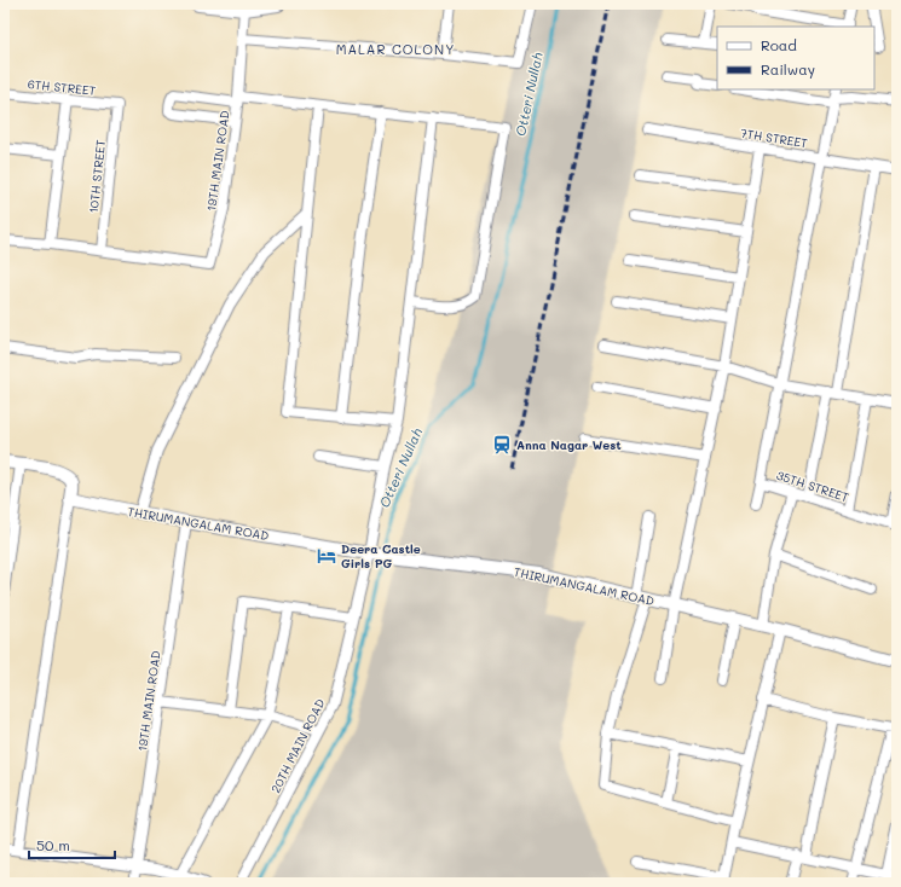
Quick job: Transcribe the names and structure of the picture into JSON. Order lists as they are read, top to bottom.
{
  "streets": {
    "street": [
      "6TH STREET",
      "7TH STREET",
      "19TH MAIN ROAD",
      "10TH STREET",
      "35TH STREET",
      "THIRUMANGALAM ROAD",
      "20TH MAIN ROAD"
    ]
  },
  "crossings": [
    ["6TH STREET", "10TH STREET"],
    ["7TH STREET", "35TH STREET"],
    ["19TH MAIN ROAD", "10TH STREET"],
    ["19TH MAIN ROAD", "THIRUMANGALAM ROAD"],
    ["THIRUMANGALAM ROAD", "20TH MAIN ROAD"]
  ],
  "districts": ["MALAR COLONY"],
  "water": ["Otteri Nullah"],
  "places": {
    "station": ["Anna Nagar West"],
    "hotel": ["Deera Castle Girls PG"]
  },
  "legend": ["Road", "Railway"],
  "scale_bar": "50 m"
}
